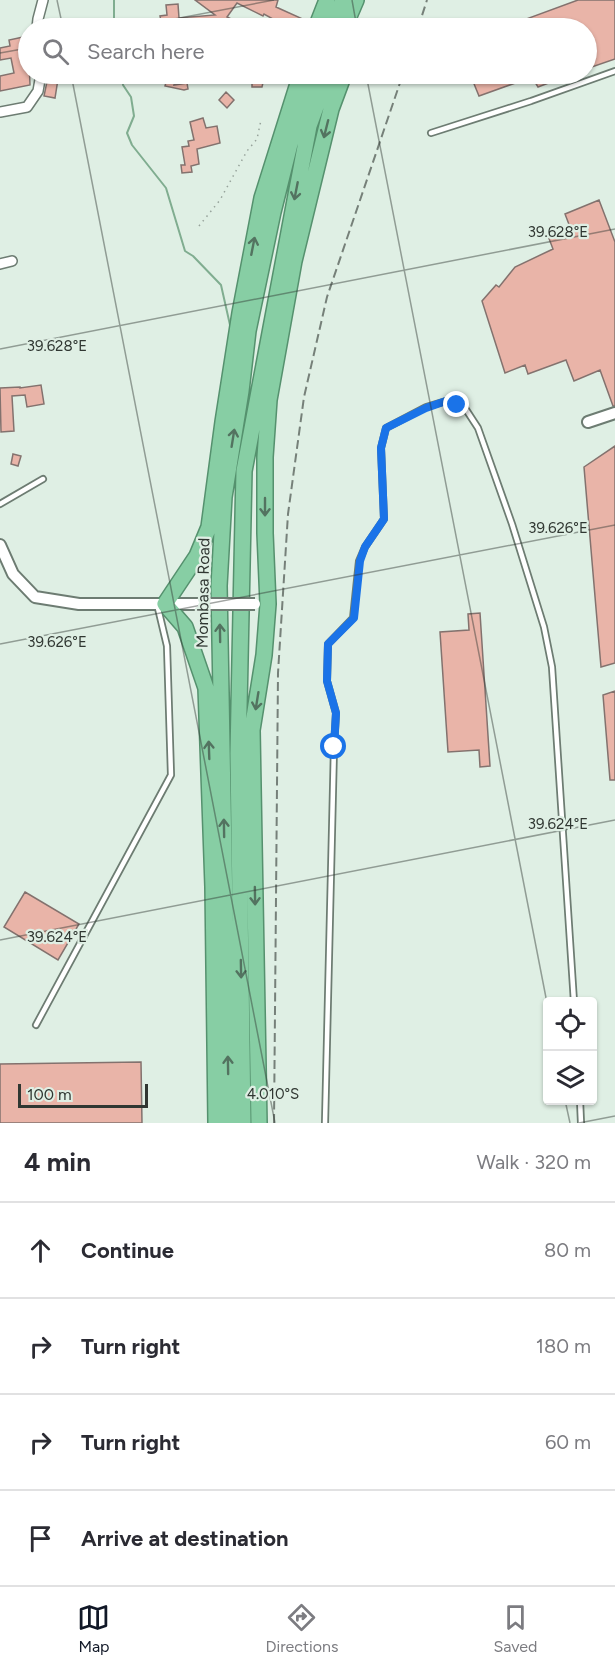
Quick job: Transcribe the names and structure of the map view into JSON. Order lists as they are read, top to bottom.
{
  "streets": {
    "highway": ["Mombasa Road"]
  },
  "scale_bar": "100 m",
  "page": {
    "search": "Search here",
    "scale": "100 m",
    "heading": ["4 min", "Walk · 320 m"],
    "list": [
      ["Continue", "80 m"],
      ["Turn right", "180 m"],
      ["Turn right", "60 m"],
      "Arrive at destination"
    ],
    "nav": ["Map", "Directions", "Saved"]
  },
  "coordinates": [
    "39.628°E",
    "39.626°E",
    "39.624°E",
    "4.010°S"
  ]
}
